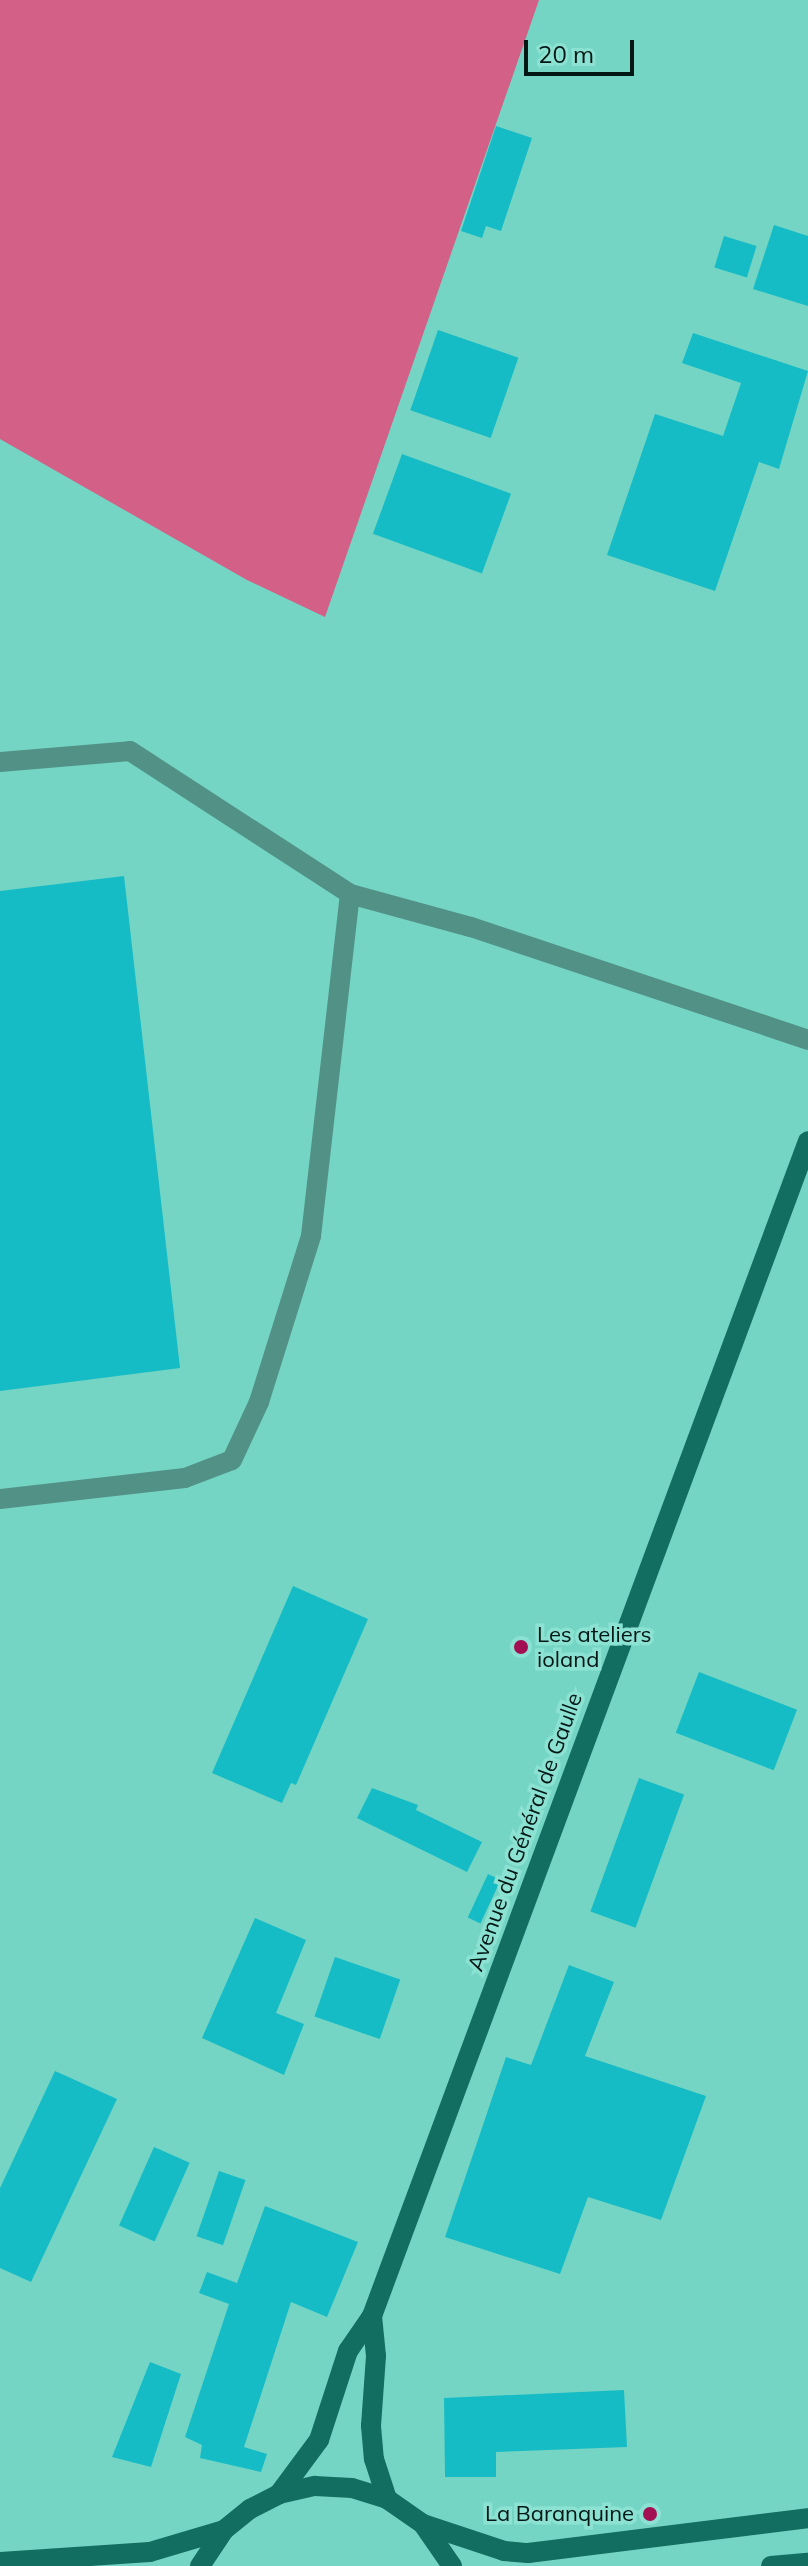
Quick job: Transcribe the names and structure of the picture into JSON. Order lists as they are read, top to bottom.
{
  "streets": {
    "street": ["Avenue du Général de Gaulle"]
  },
  "places": ["Les ateliers ioland", "La Baranquine"],
  "scale_bar": "20 m"
}
